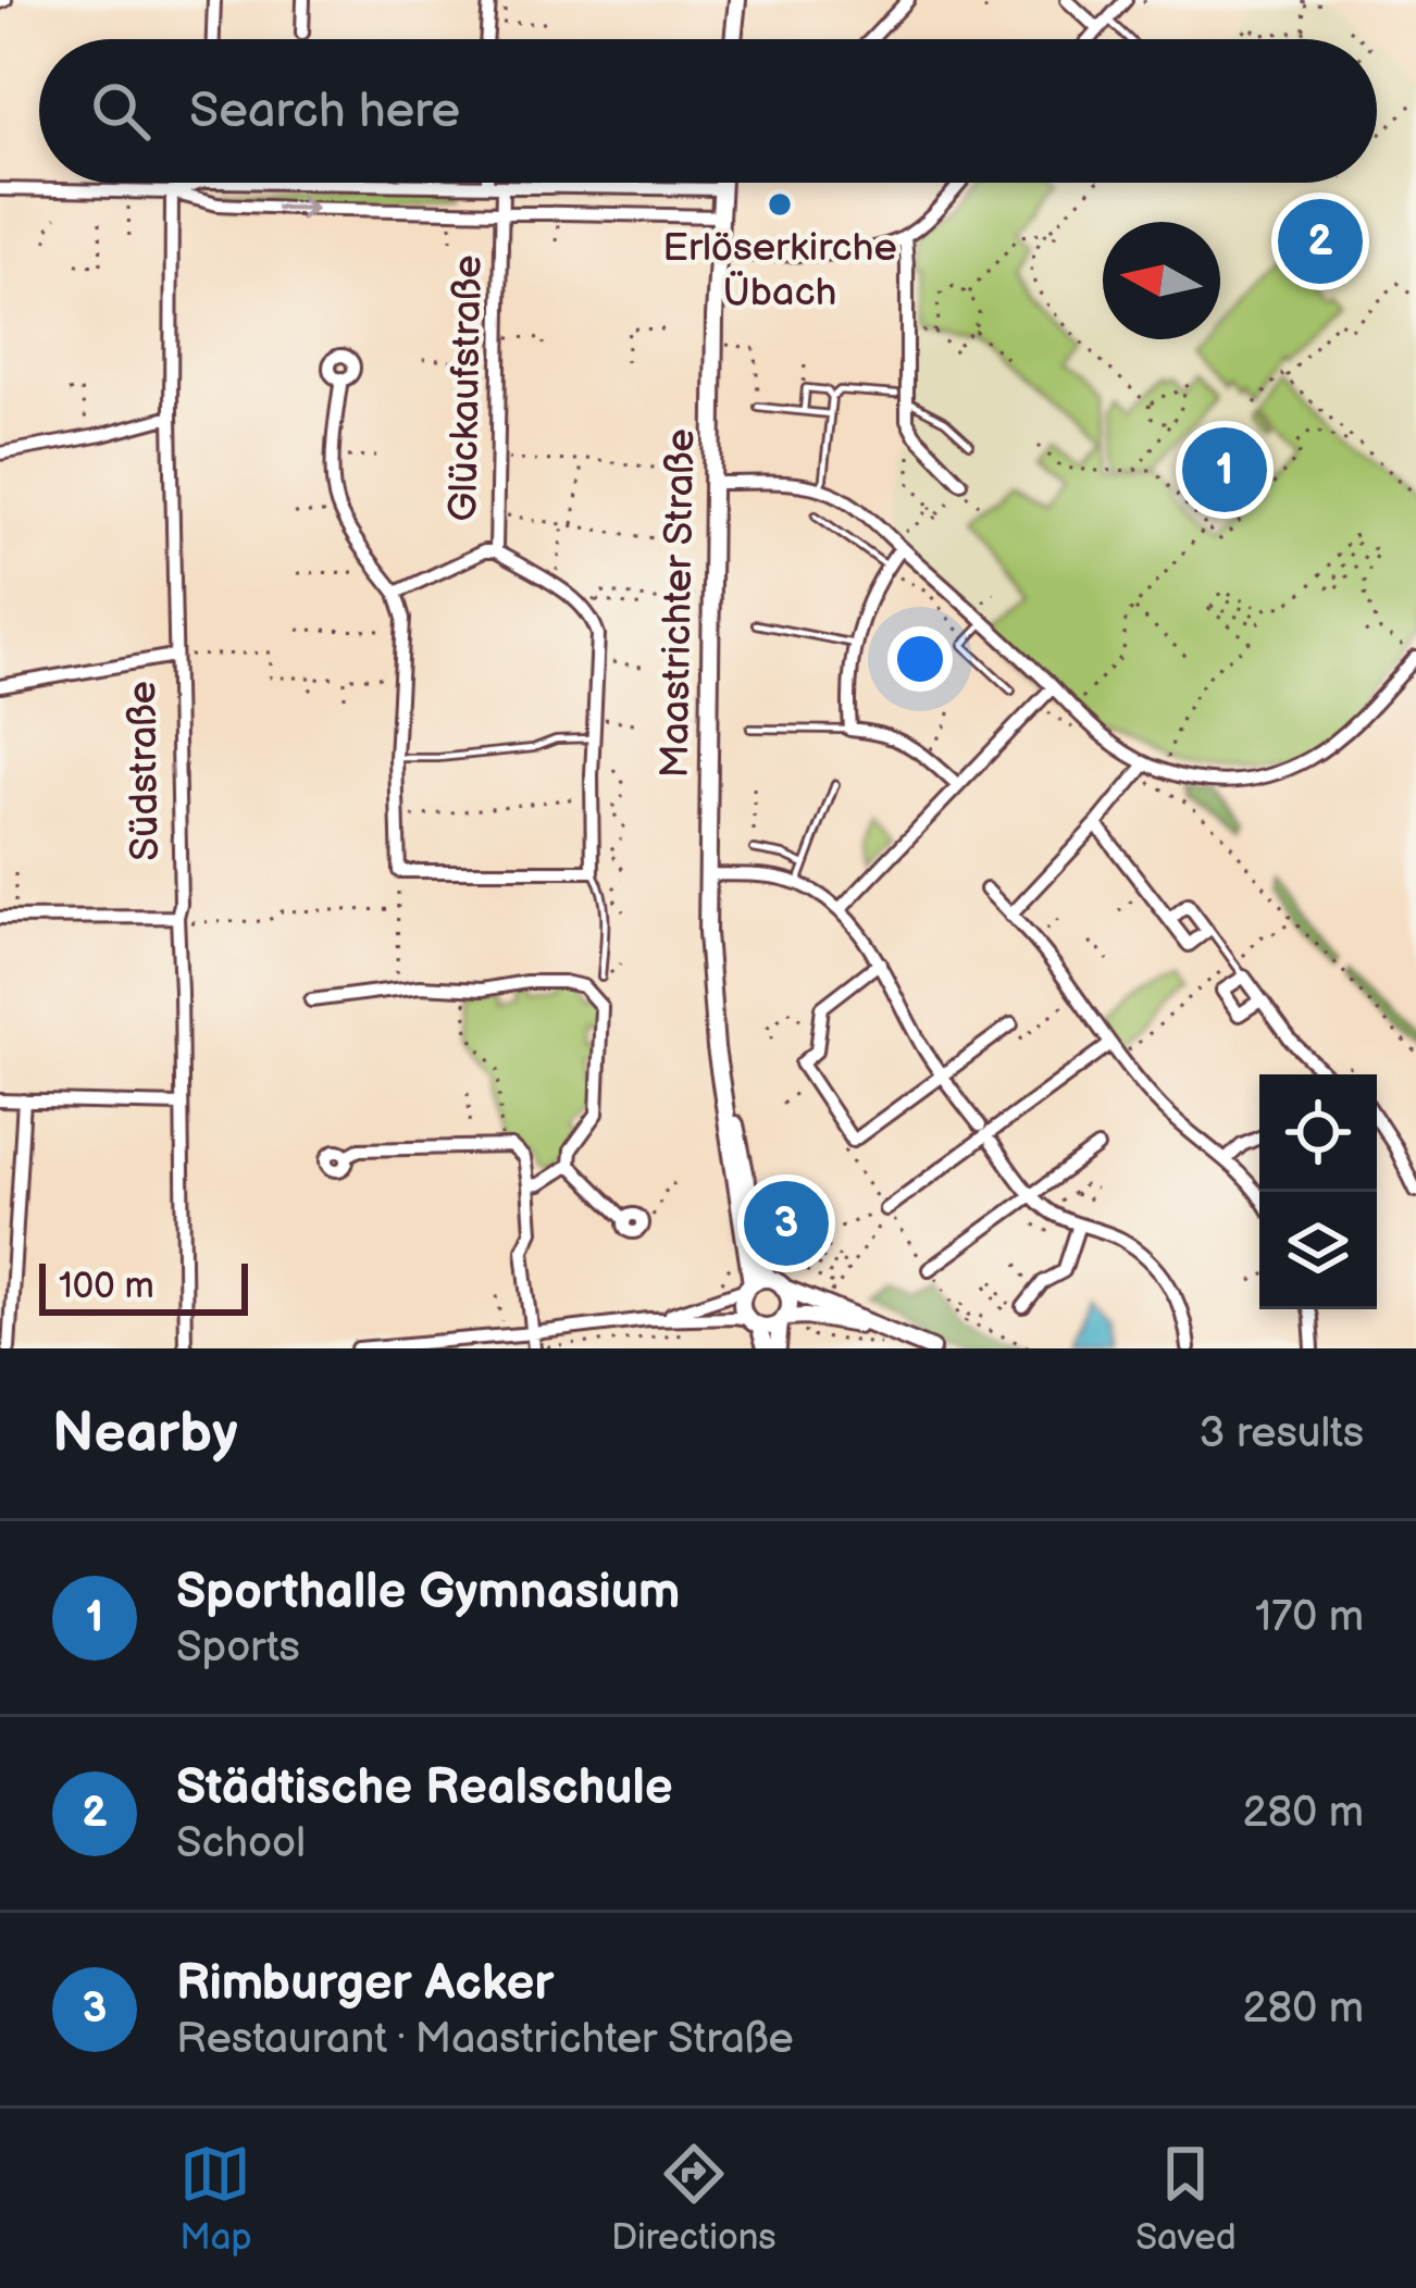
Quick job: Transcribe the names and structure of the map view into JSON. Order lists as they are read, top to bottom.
{
  "streets": {
    "street": ["Glückaufstraße", "Maastrichter Straße", "Südstraße"]
  },
  "places": ["Erlöserkirche Übach"],
  "scale_bar": "100 m",
  "north": "left",
  "page": {
    "search": "Search here",
    "pins": ["2", "1", "3"],
    "scale": "100 m",
    "heading": ["Nearby", "3 results"],
    "list": [
      {
        "mark": "1",
        "name": "Sporthalle Gymnasium",
        "note": "Sports",
        "value": "170 m"
      },
      {
        "mark": "2",
        "name": "Städtische Realschule",
        "note": "School",
        "value": "280 m"
      },
      {
        "mark": "3",
        "name": "Rimburger Acker",
        "note": "Restaurant · Maastrichter Straße",
        "value": "280 m"
      }
    ],
    "nav": ["Map", "Directions", "Saved"]
  }
}
